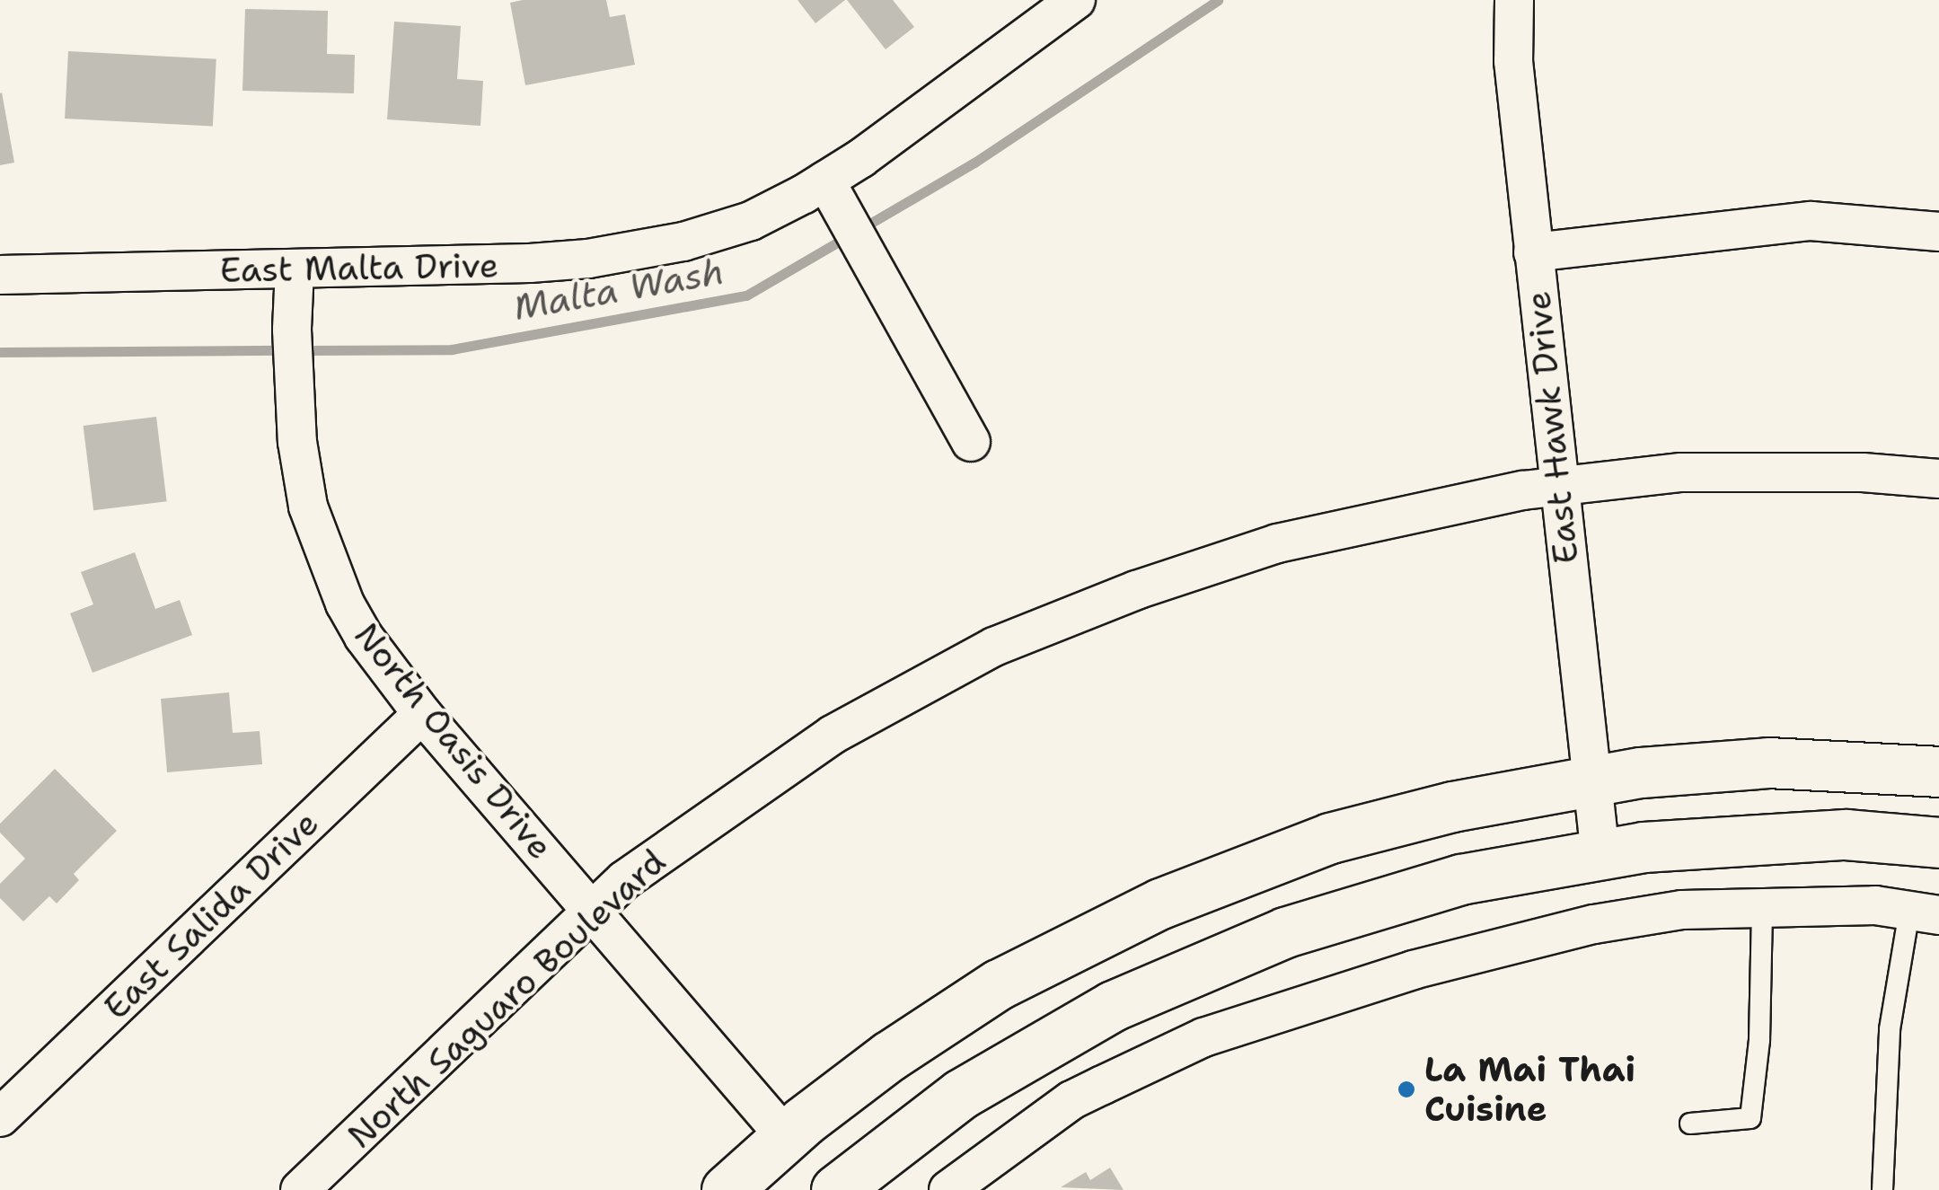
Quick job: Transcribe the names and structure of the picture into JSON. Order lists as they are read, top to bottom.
{
  "streets": {
    "street": [
      "East Malta Drive",
      "East Hawk Drive",
      "North Oasis Drive",
      "East Salida Drive",
      "North Saguaro Boulevard"
    ]
  },
  "crossings": [
    ["East Malta Drive", "North Oasis Drive"],
    ["East Hawk Drive", "North Saguaro Boulevard"],
    ["North Oasis Drive", "East Salida Drive"],
    ["North Oasis Drive", "North Saguaro Boulevard"]
  ],
  "water": ["Malta Wash"],
  "places": ["La Mai Thai Cuisine"]
}
